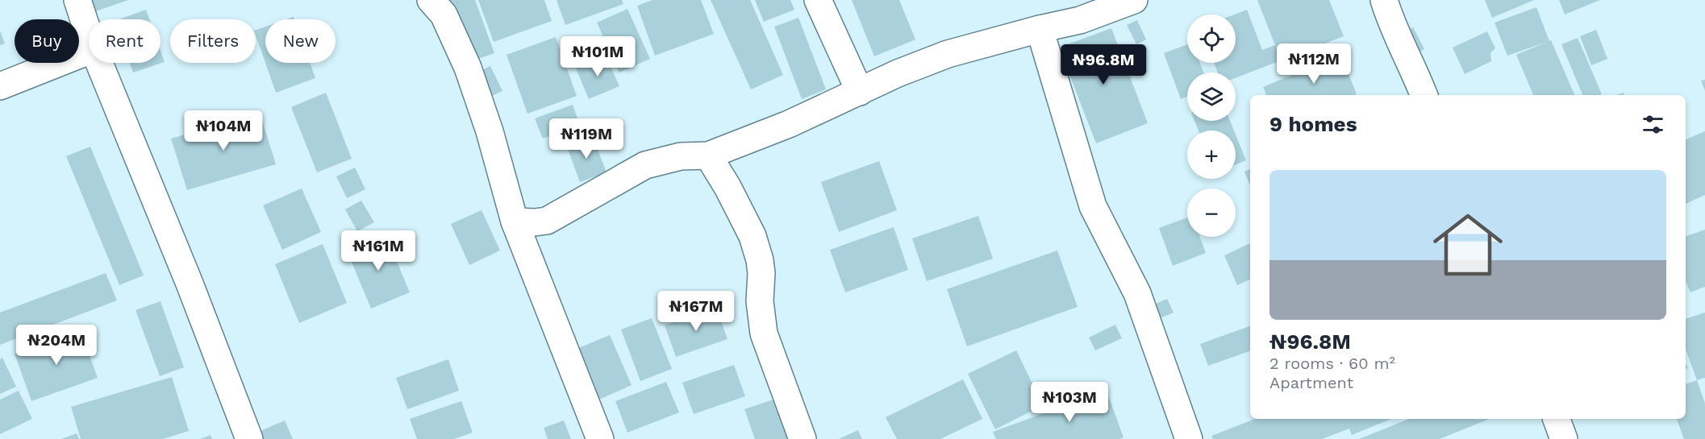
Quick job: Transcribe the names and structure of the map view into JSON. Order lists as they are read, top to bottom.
{
  "page": {
    "map_buttons": ["+", "−"],
    "chip": [
      "Buy",
      "Rent",
      "Filters",
      "New"
    ],
    "price": [
      "₦101M",
      "₦112M",
      "₦96.8M",
      "₦104M",
      "₦119M",
      "₦161M",
      "₦167M",
      "₦204M",
      "₦103M"
    ],
    "heading": "9 homes",
    "list": [
      {
        "name": "₦96.8M",
        "note": "2 rooms · 60 m² · Apartment"
      }
    ]
  }
}
